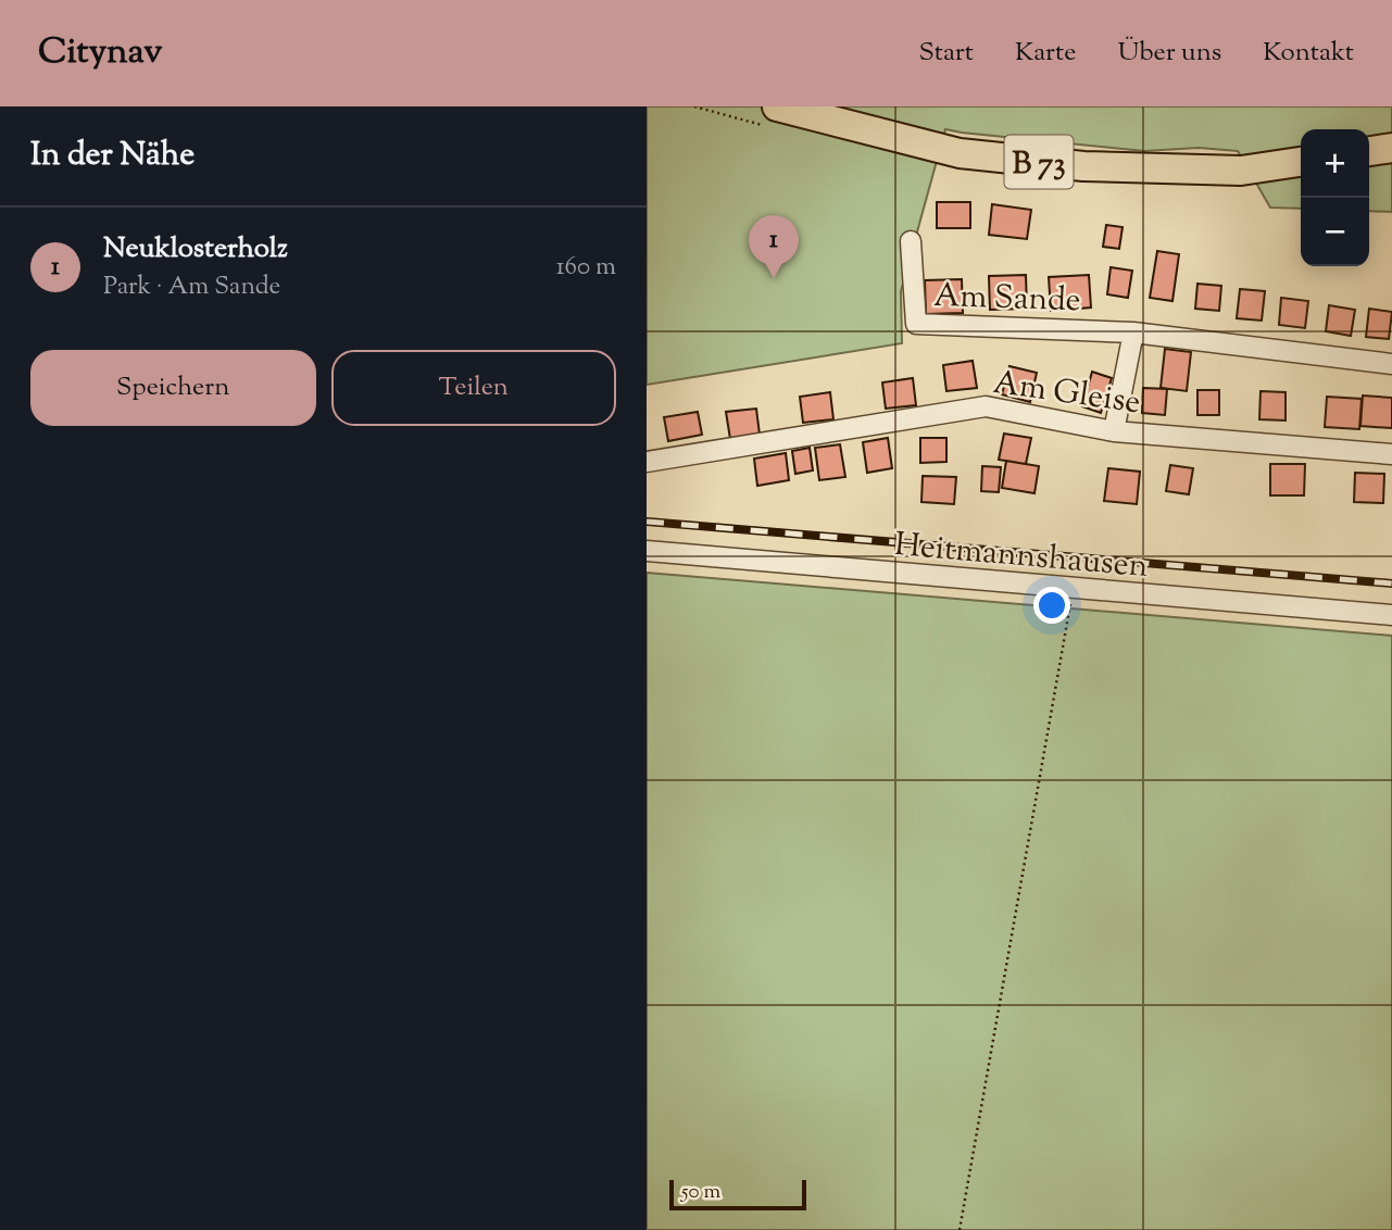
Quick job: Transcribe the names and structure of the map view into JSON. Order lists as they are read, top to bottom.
{
  "streets": {
    "main road": ["B 73"],
    "street": ["Am Sande", "Am Gleise", "Heitmannshausen"]
  },
  "scale_bar": "50 m",
  "page": {
    "header": "Citynav",
    "nav": [
      "Start",
      "Karte",
      "Über uns",
      "Kontakt"
    ],
    "heading": "In der Nähe",
    "map_buttons": ["+", "−"],
    "list": [
      {
        "mark": "1",
        "name": "Neuklosterholz",
        "note": "Park · Am Sande",
        "value": "160 m"
      }
    ],
    "pins": "1",
    "buttons": ["Speichern", "Teilen"],
    "scale": "50 m"
  }
}
